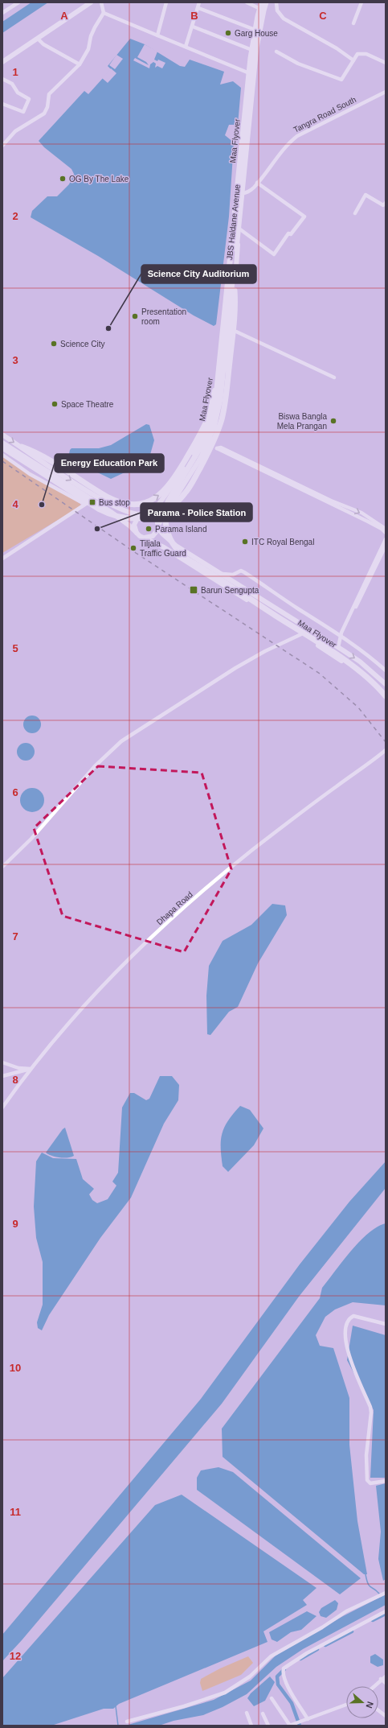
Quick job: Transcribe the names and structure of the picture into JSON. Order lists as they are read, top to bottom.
{
  "streets": {
    "highway": ["Maa Flyover"],
    "main road": ["JBS Haldane Avenue"],
    "street": ["Tangra Road South", "Dhapa Road"]
  },
  "crossings": [
    ["Tangra Road South", "JBS Haldane Avenue"],
    ["Maa Flyover", "JBS Haldane Avenue"]
  ],
  "places": {
    "other": [
      "Garg House",
      "OG By The Lake",
      "Presentation room",
      "Science City Auditorium",
      "Science City",
      "Space Theatre",
      "Biswa Bangla Mela Prangan",
      "Energy Education Park",
      "Parama - Police Station",
      "Parama Island",
      "ITC Royal Bengal",
      "Tiljala Traffic Guard"
    ],
    "transit": ["Bus stop", "Barun Sengupta"]
  },
  "north": "right",
  "grid": {
    "columns": ["A", "B", "C"],
    "rows": [
      "1",
      "2",
      "3",
      "4",
      "5",
      "6",
      "7",
      "8",
      "9",
      "10",
      "11",
      "12"
    ]
  }
}
